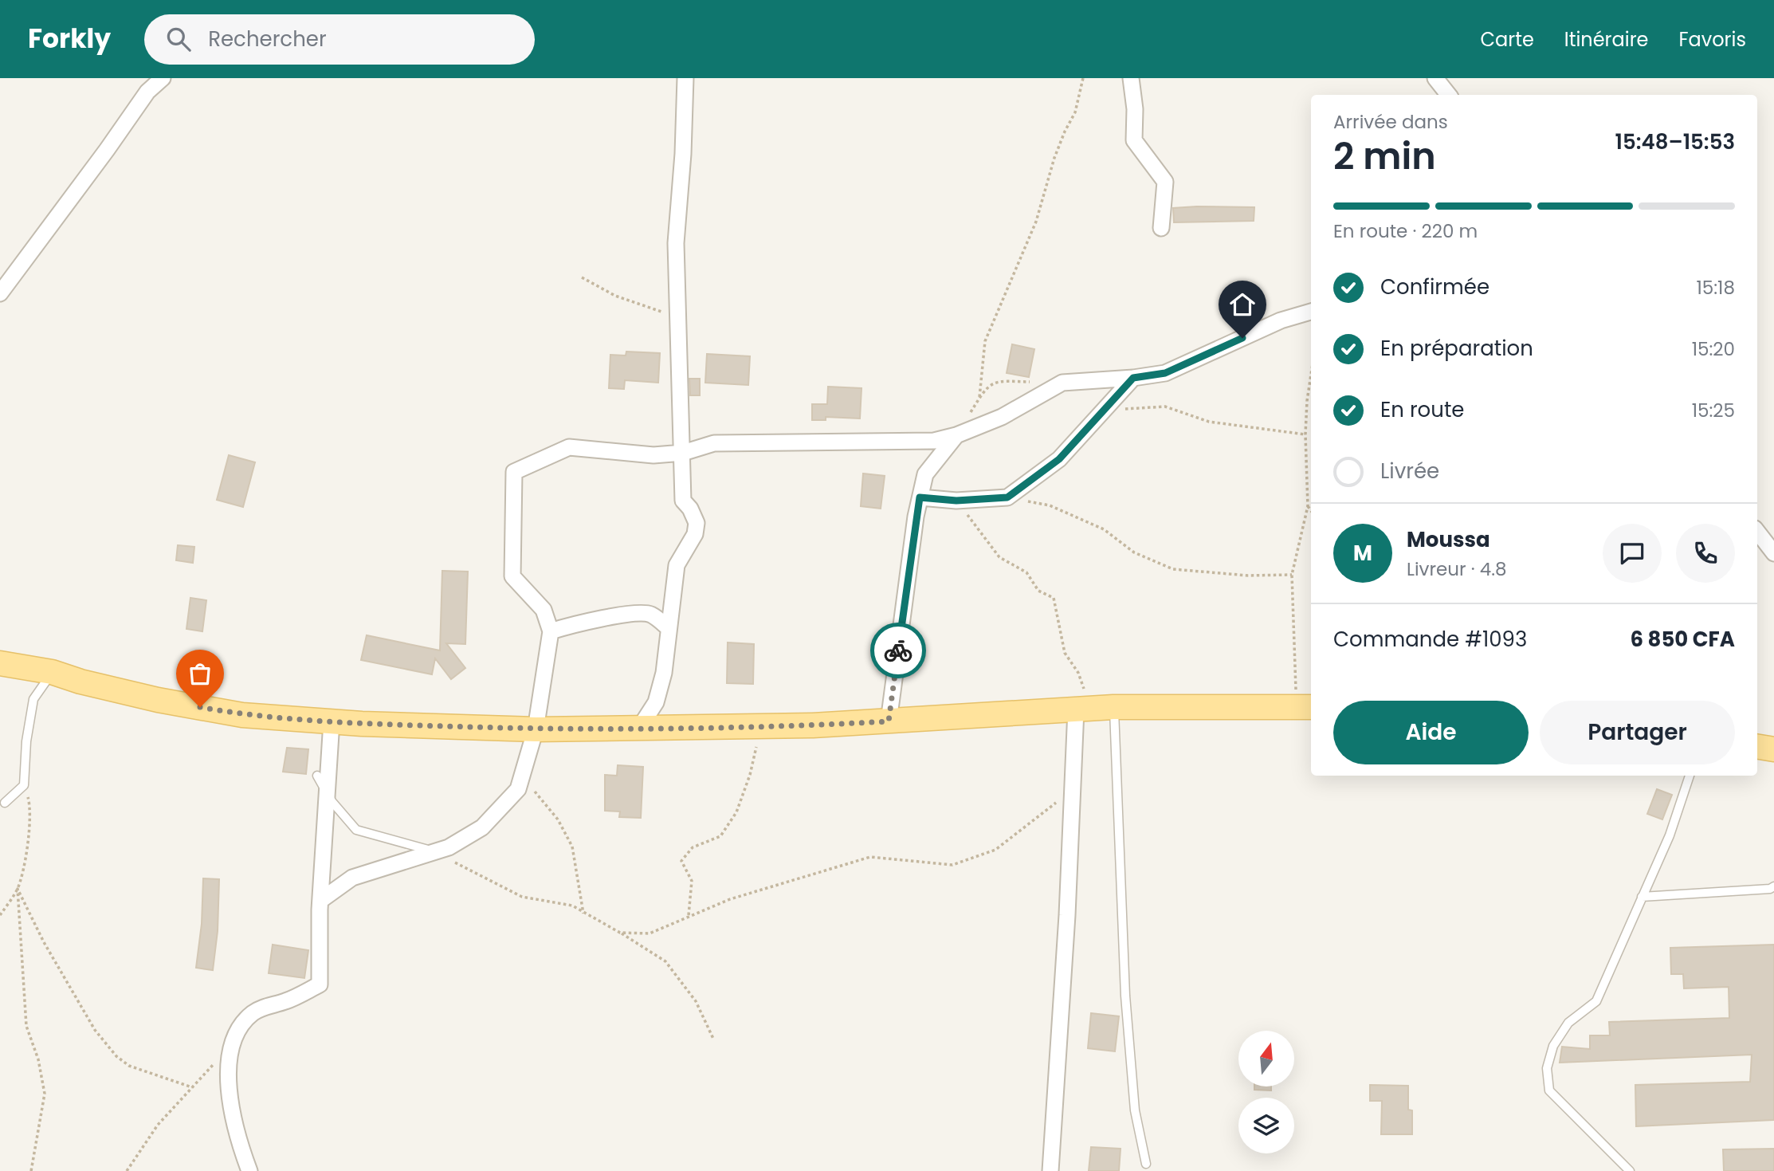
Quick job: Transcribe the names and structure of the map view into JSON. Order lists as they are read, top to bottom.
{
  "north": "top",
  "page": {
    "header": "Forkly",
    "search": "Rechercher",
    "nav": ["Carte", "Itinéraire", "Favoris"],
    "heading": ["2 min", "Arrivée dans", "15:48–15:53"],
    "panel": [
      "Moussa",
      "Livreur · 4.8",
      "Commande #1093",
      "6 850 CFA"
    ],
    "bar": "En route · 220 m",
    "list": [
      ["Confirmée", "15:18"],
      ["En préparation", "15:20"],
      ["En route", "15:25"],
      "Livrée"
    ],
    "round": "M",
    "buttons": ["Aide", "Partager"]
  }
}
